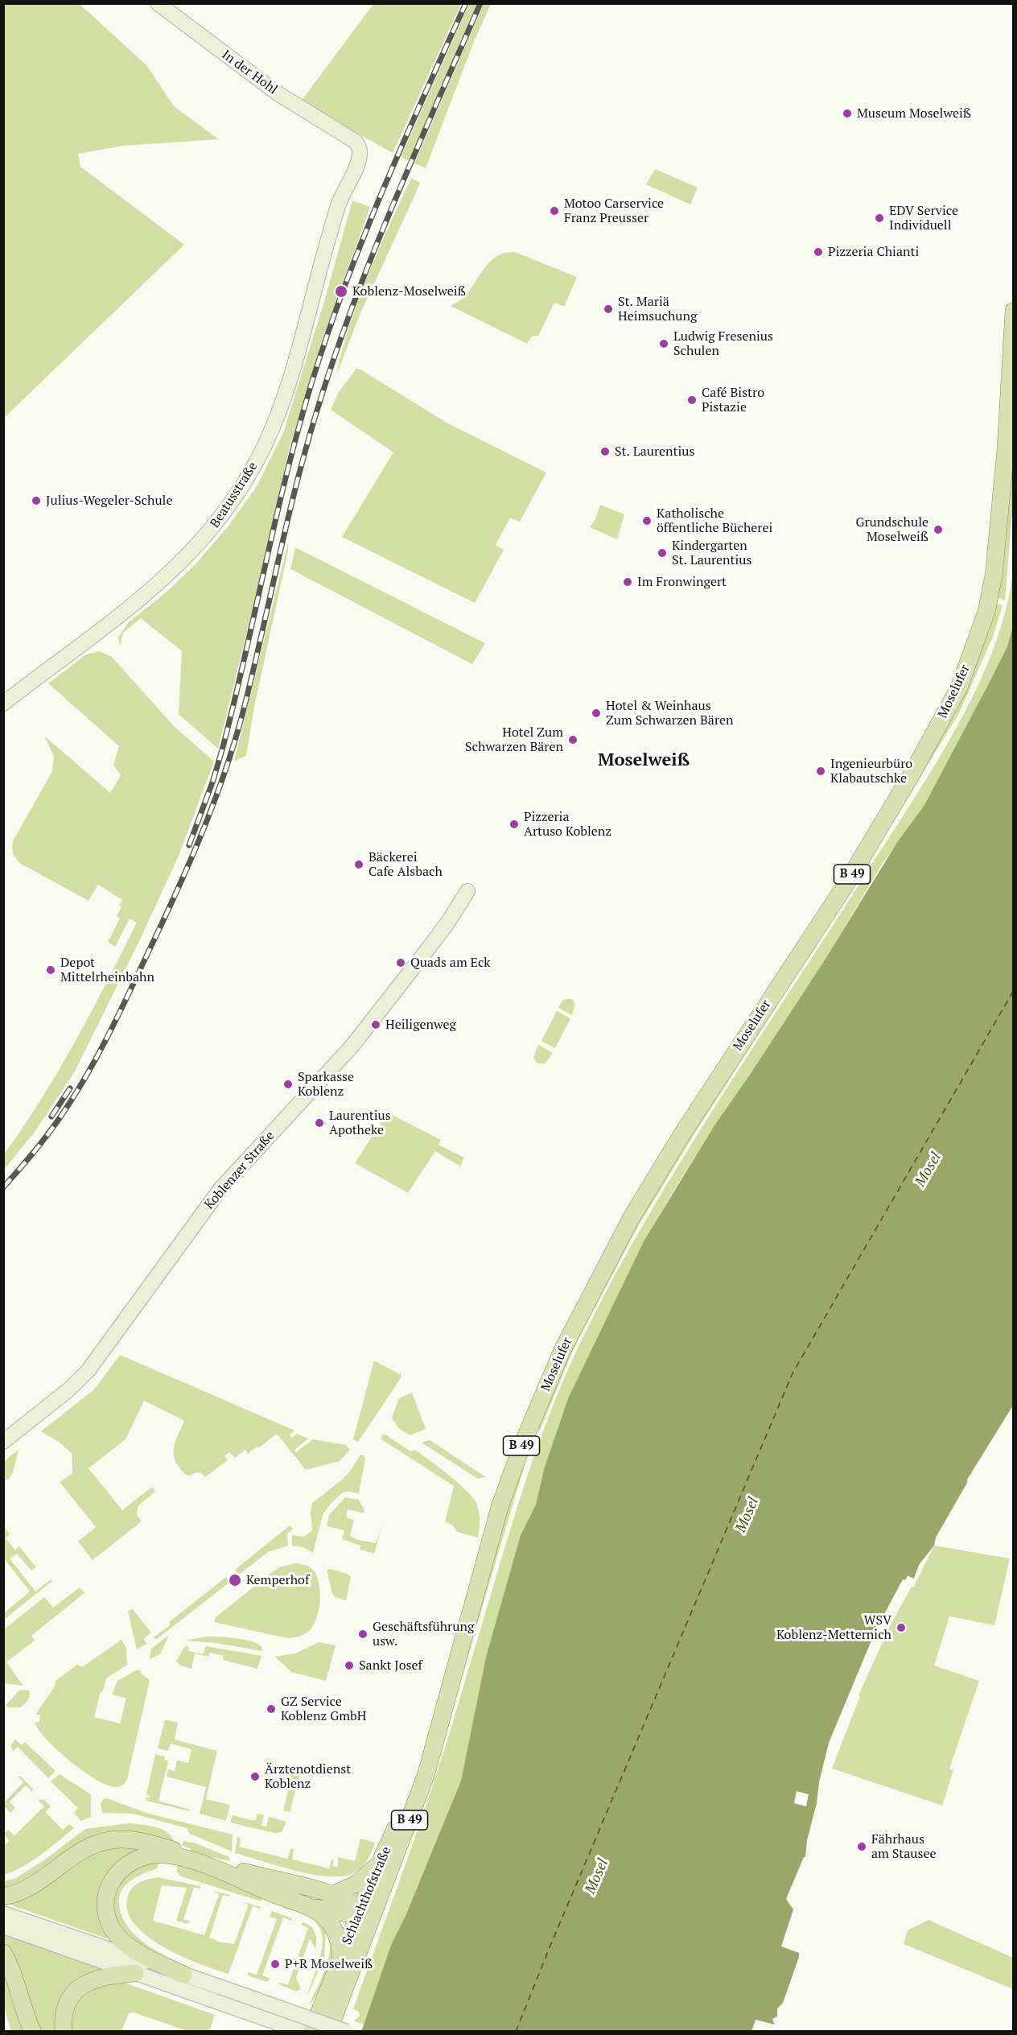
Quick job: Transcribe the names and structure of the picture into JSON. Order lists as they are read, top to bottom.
{
  "streets": {
    "main road": ["Moselufer", "B 49", "Schlachthofstraße"],
    "street": ["In der Hohl", "Beatusstraße", "Koblenzer Straße"]
  },
  "crossings": [
    ["In der Hohl", "Beatusstraße"],
    ["Moselufer", "Schlachthofstraße"]
  ],
  "districts": ["Moselweiß"],
  "water": ["Mosel"],
  "places": [
    "Museum Moselweiß",
    "Motoo Carservice Franz Preusser",
    "EDV Service Individuell",
    "Pizzeria Chianti",
    "Koblenz-Moselweiß",
    "St. Mariä Heimsuchung",
    "Ludwig Fresenius Schulen",
    "Café Bistro Pistazie",
    "St. Laurentius",
    "Julius-Wegeler-Schule",
    "Katholische öffentliche Bücherei",
    "Grundschule Moselweiß",
    "Kindergarten St. Laurentius",
    "Im Fronwingert",
    "Hotel & Weinhaus Zum Schwarzen Bären",
    "Hotel Zum Schwarzen Bären",
    "Ingenieurbüro Klabautschke",
    "Pizzeria Artuso Koblenz",
    "Bäckerei Cafe Alsbach",
    "Quads am Eck",
    "Depot Mittelrheinbahn",
    "Heiligenweg",
    "Sparkasse Koblenz",
    "Laurentius Apotheke",
    "Kemperhof",
    "WSV Koblenz-Metternich",
    "Geschäftsführung usw.",
    "Sankt Josef",
    "GZ Service Koblenz GmbH",
    "Ärztenotdienst Koblenz",
    "Fährhaus am Stausee",
    "P+R Moselweiß"
  ]
}
